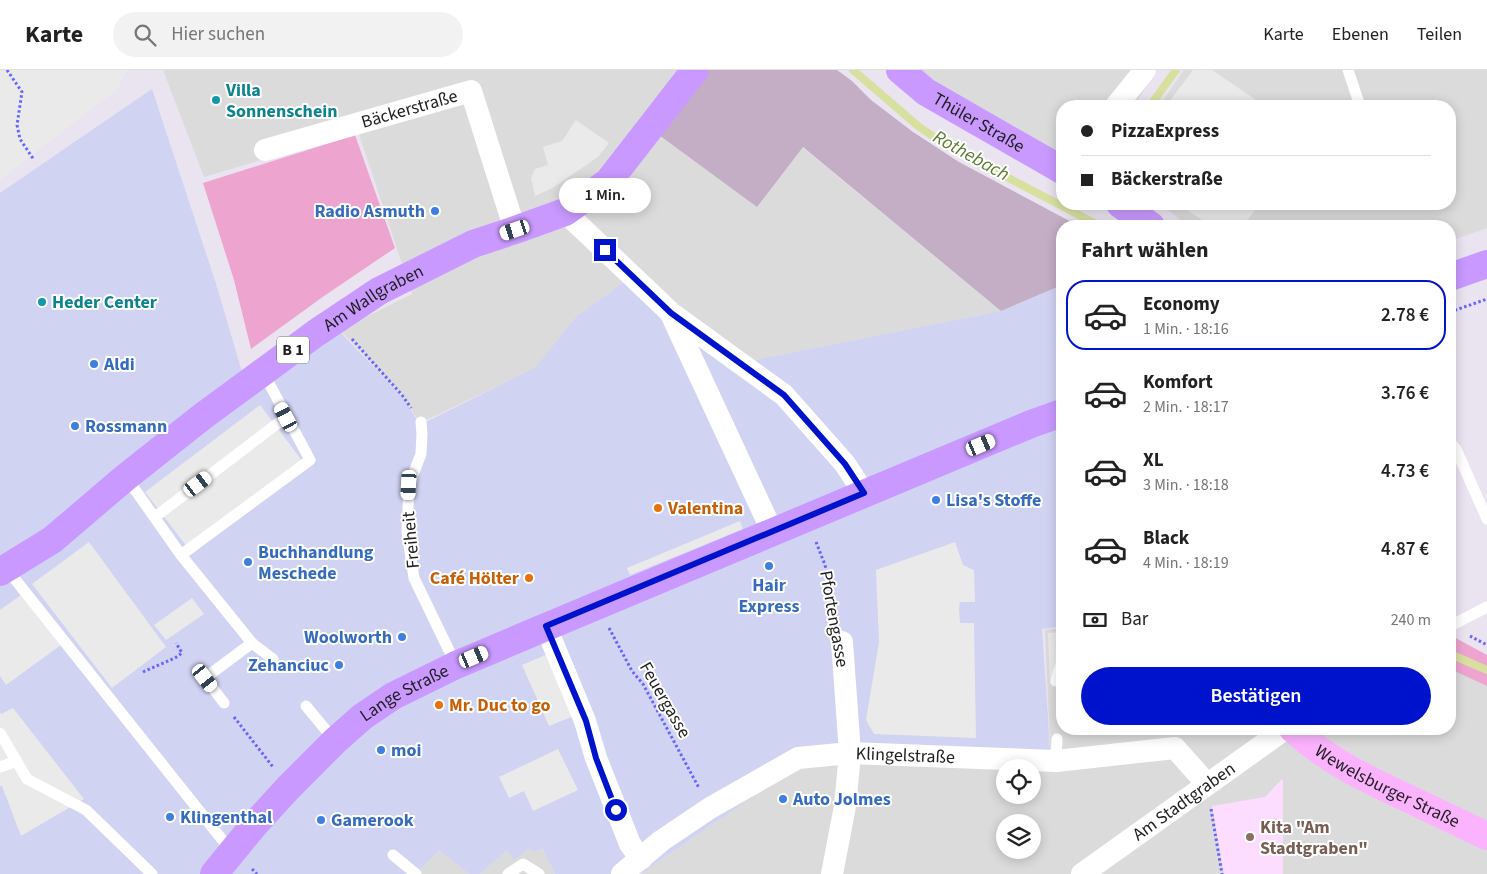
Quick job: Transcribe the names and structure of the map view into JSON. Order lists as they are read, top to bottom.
{
  "streets": {
    "main road": [
      "Thüler Straße",
      "Am Wallgraben",
      "B 1",
      "Lange Straße",
      "Wewelsburger Straße"
    ],
    "street": [
      "Bäckerstraße",
      "Pfortengasse",
      "Klingelstraße",
      "Am Stadtgraben"
    ],
    "lane": ["Freiheit"],
    "path": ["Feuergasse"]
  },
  "crossings": [
    ["Bäckerstraße", "Am Wallgraben"],
    ["Freiheit", "Lange Straße"],
    ["Pfortengasse", "Lange Straße"],
    ["Pfortengasse", "Klingelstraße"],
    ["Lange Straße", "Feuergasse"],
    ["Feuergasse", "Klingelstraße"],
    ["Klingelstraße", "Am Stadtgraben"]
  ],
  "water": ["Rothebach"],
  "places": [
    "Villa Sonnenschein",
    "Radio Asmuth",
    "Heder Center",
    "Aldi",
    "Rossmann",
    "Lisa's Stoffe",
    "Valentina",
    "Buchhandlung Meschede",
    "Hair Express",
    "Café Hölter",
    "Woolworth",
    "Zehanciuc",
    "Mr. Duc to go",
    "moi",
    "Auto Jolmes",
    "Klingenthal",
    "Gamerook",
    "Kita \"Am Stadtgraben\""
  ],
  "page": {
    "header": "Karte",
    "search": "Hier suchen",
    "nav": ["Karte", "Ebenen", "Teilen"],
    "banner": ["PizzaExpress", "Bäckerstraße"],
    "bubble": "1 Min.",
    "heading": "Fahrt wählen",
    "list": [
      {
        "name": "Economy",
        "note": "1 Min. · 18:16",
        "value": "2.78 €"
      },
      {
        "name": "Komfort",
        "note": "2 Min. · 18:17",
        "value": "3.76 €"
      },
      {
        "name": "XL",
        "note": "3 Min. · 18:18",
        "value": "4.73 €"
      },
      {
        "name": "Black",
        "note": "4 Min. · 18:19",
        "value": "4.87 €"
      }
    ],
    "pay": ["Bar", "240 m"],
    "buttons": "Bestätigen"
  }
}
